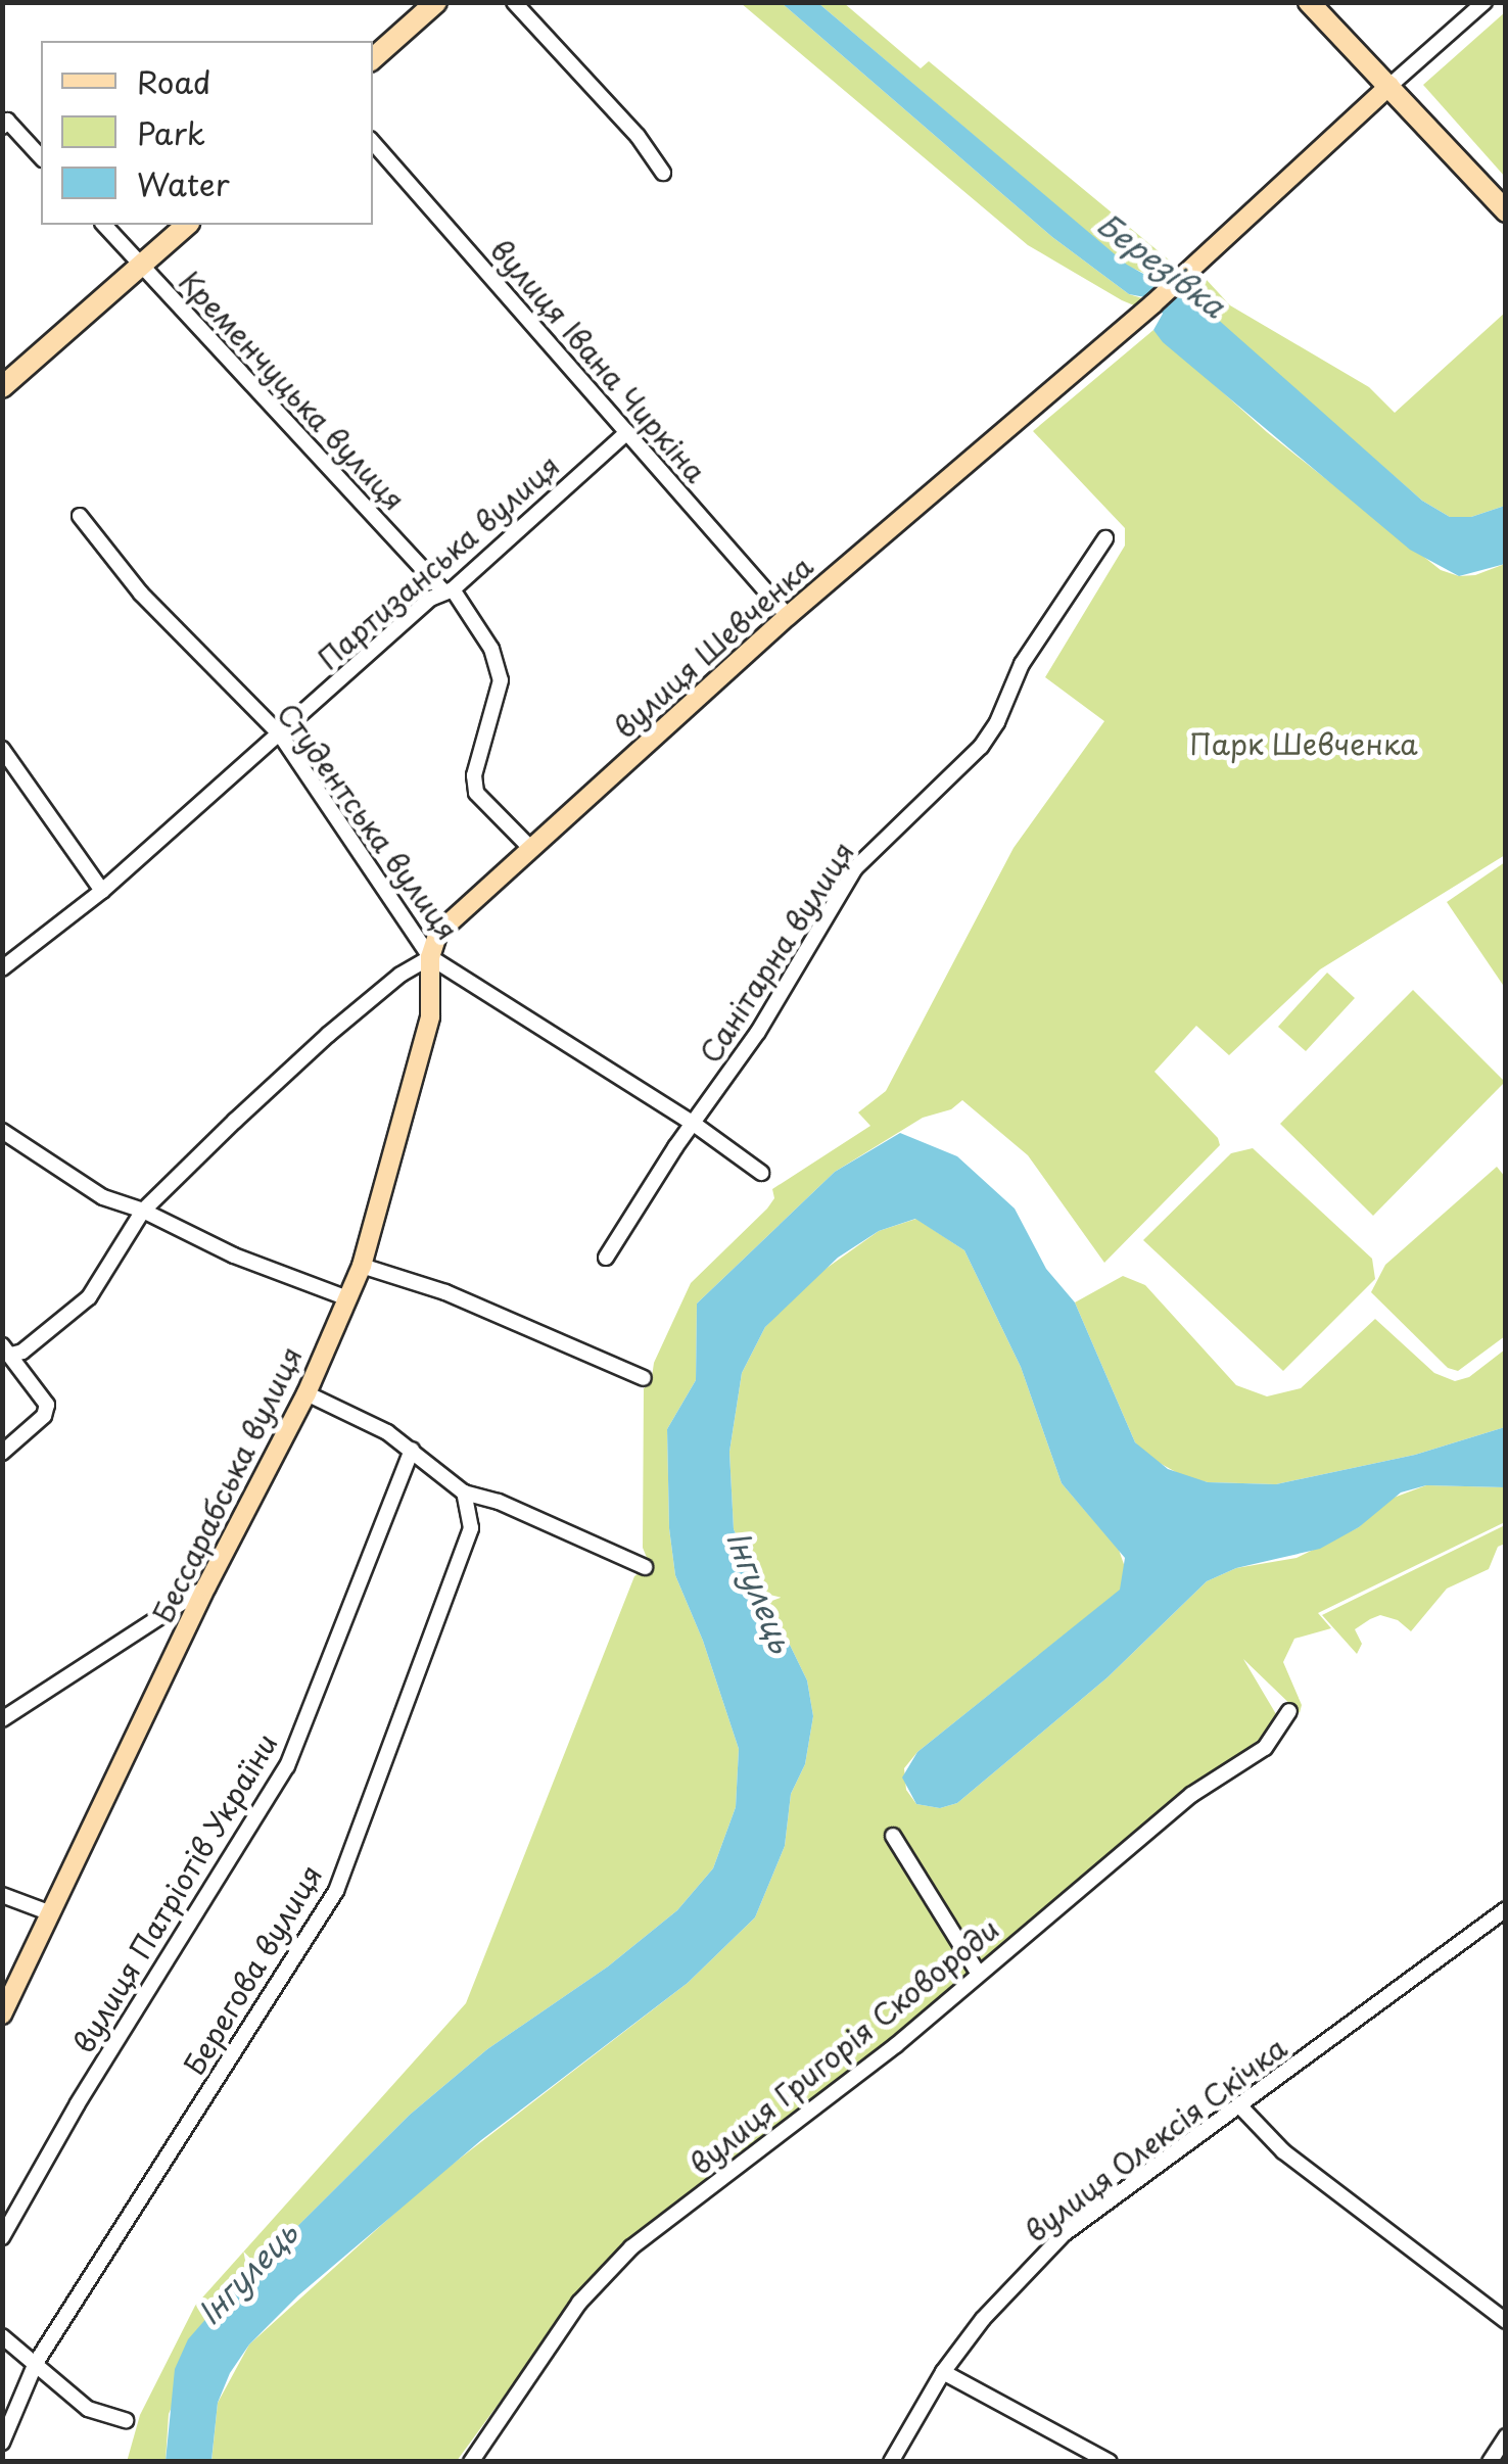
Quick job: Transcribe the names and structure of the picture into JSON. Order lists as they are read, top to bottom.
{
  "streets": {
    "main road": ["вулиця Шевченка", "Бессарабська вулиця"],
    "street": [
      "вулиця Івана Чиркіна",
      "Кременчуцька вулиця",
      "Партизанська вулиця",
      "Студентська вулиця",
      "Санітарна вулиця",
      "вулиця Патріотів України",
      "Берегова вулиця",
      "вулиця Григорія Сковороди",
      "вулиця Олексія Скічка"
    ]
  },
  "crossings": [
    ["вулиця Івана Чиркіна", "Партизанська вулиця"],
    ["вулиця Івана Чиркіна", "вулиця Шевченка"],
    ["Кременчуцька вулиця", "Партизанська вулиця"],
    ["Кременчуцька вулиця", "вулиця Шевченка"],
    ["Партизанська вулиця", "Студентська вулиця"],
    ["вулиця Шевченка", "Студентська вулиця"],
    ["вулиця Шевченка", "Бессарабська вулиця"],
    ["Студентська вулиця", "Санітарна вулиця"],
    ["Студентська вулиця", "Бессарабська вулиця"]
  ],
  "water": ["Березівка", "Інгулець"],
  "parks": ["Парк Шевченка"],
  "legend": ["Road", "Park", "Water"]
}
